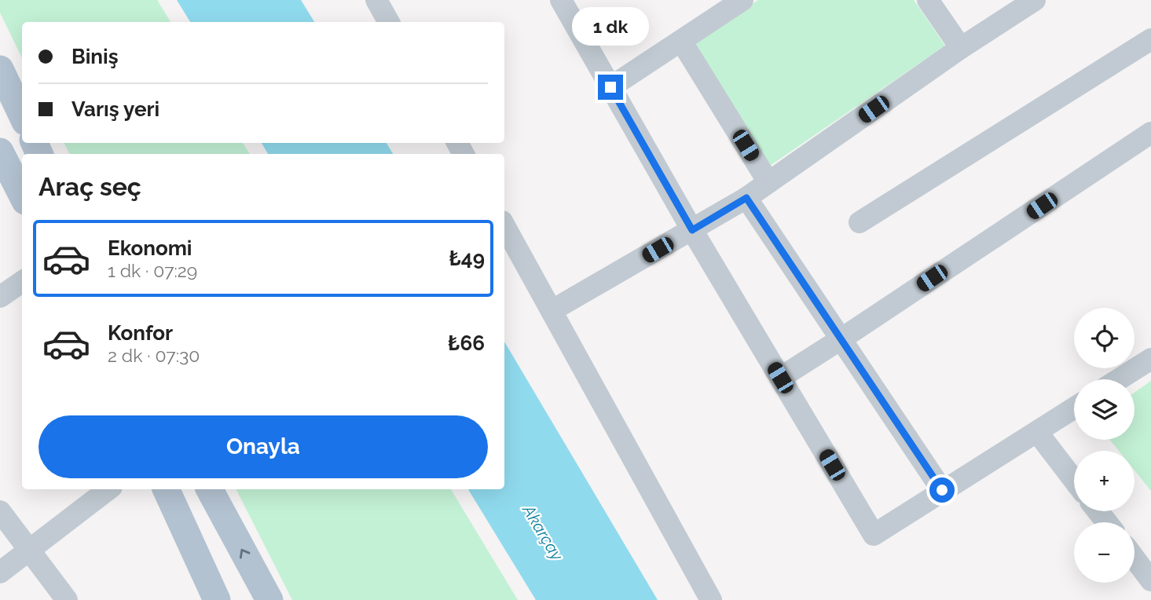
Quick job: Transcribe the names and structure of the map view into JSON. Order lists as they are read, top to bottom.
{
  "water": ["Akarçay"],
  "page": {
    "bubble": "1 dk",
    "banner": ["Biniş", "Varış yeri"],
    "heading": "Araç seç",
    "list": [
      {
        "name": "Ekonomi",
        "note": "1 dk · 07:29",
        "value": "₺49"
      },
      {
        "name": "Konfor",
        "note": "2 dk · 07:30",
        "value": "₺66"
      }
    ],
    "map_buttons": ["+", "−"],
    "buttons": "Onayla"
  }
}
